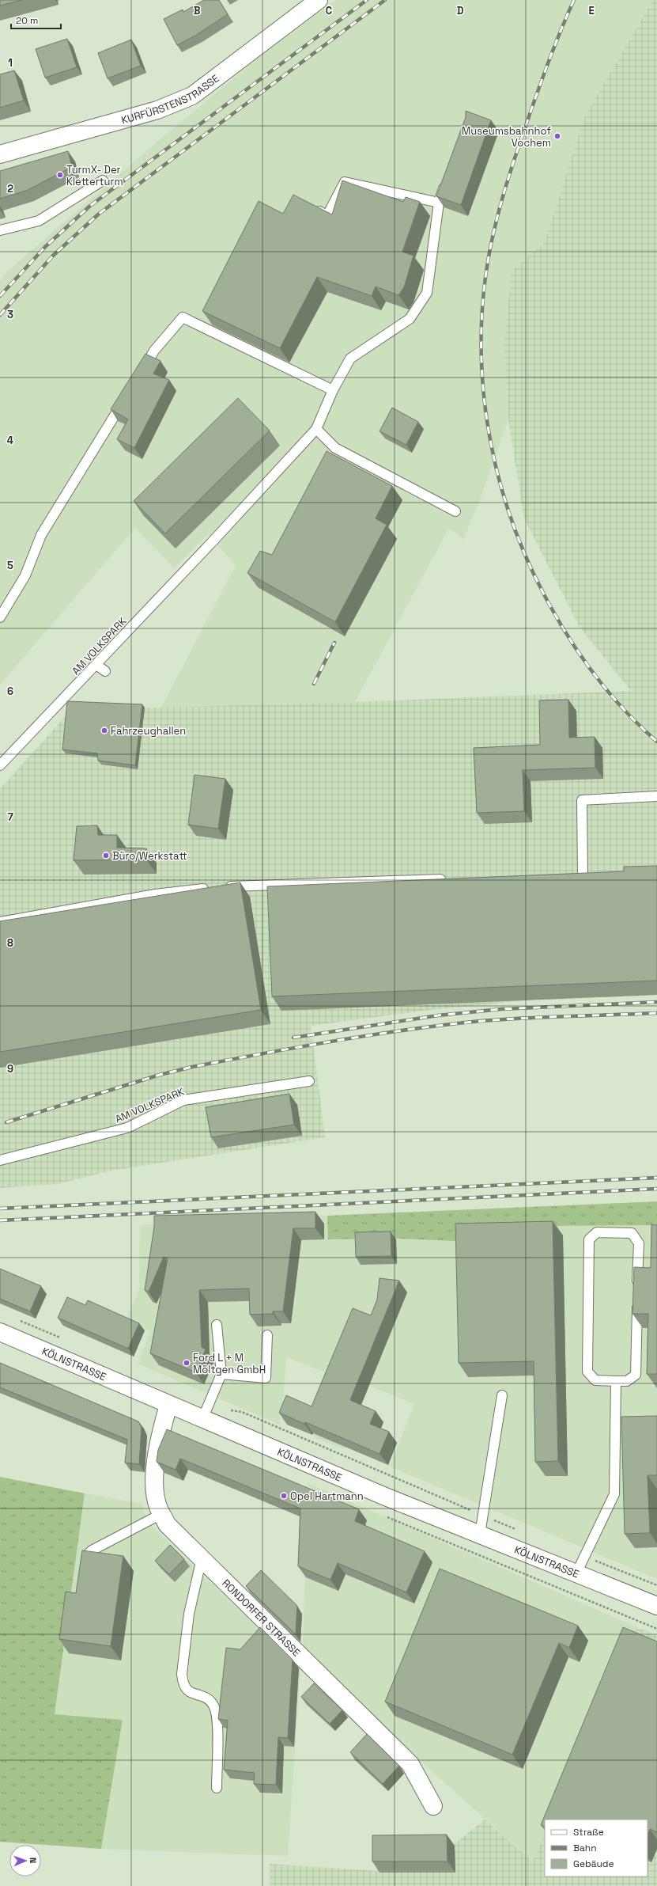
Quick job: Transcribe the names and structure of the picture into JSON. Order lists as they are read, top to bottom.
{
  "streets": {
    "street": ["KURFÜRSTENSTRASSE", "KÖLNSTRASSE", "RONDORFER STRASSE"],
    "lane": ["AM VOLKSPARK"]
  },
  "crossings": [
    ["KÖLNSTRASSE", "RONDORFER STRASSE"]
  ],
  "places": [
    "Museumsbahnhof Vochem",
    "TurmX- Der Kletterturm",
    "Fahrzeughallen",
    "Büro/Werkstatt",
    "Ford L + M Möltgen GmbH",
    "Opel Hartmann"
  ],
  "legend": ["Straße", "Bahn", "Gebäude"],
  "scale_bar": "20 m",
  "north": "right",
  "grid": {
    "columns": [
      "B",
      "C",
      "D",
      "E"
    ],
    "rows": [
      "1",
      "2",
      "3",
      "4",
      "5",
      "6",
      "7",
      "8",
      "9"
    ]
  }
}
